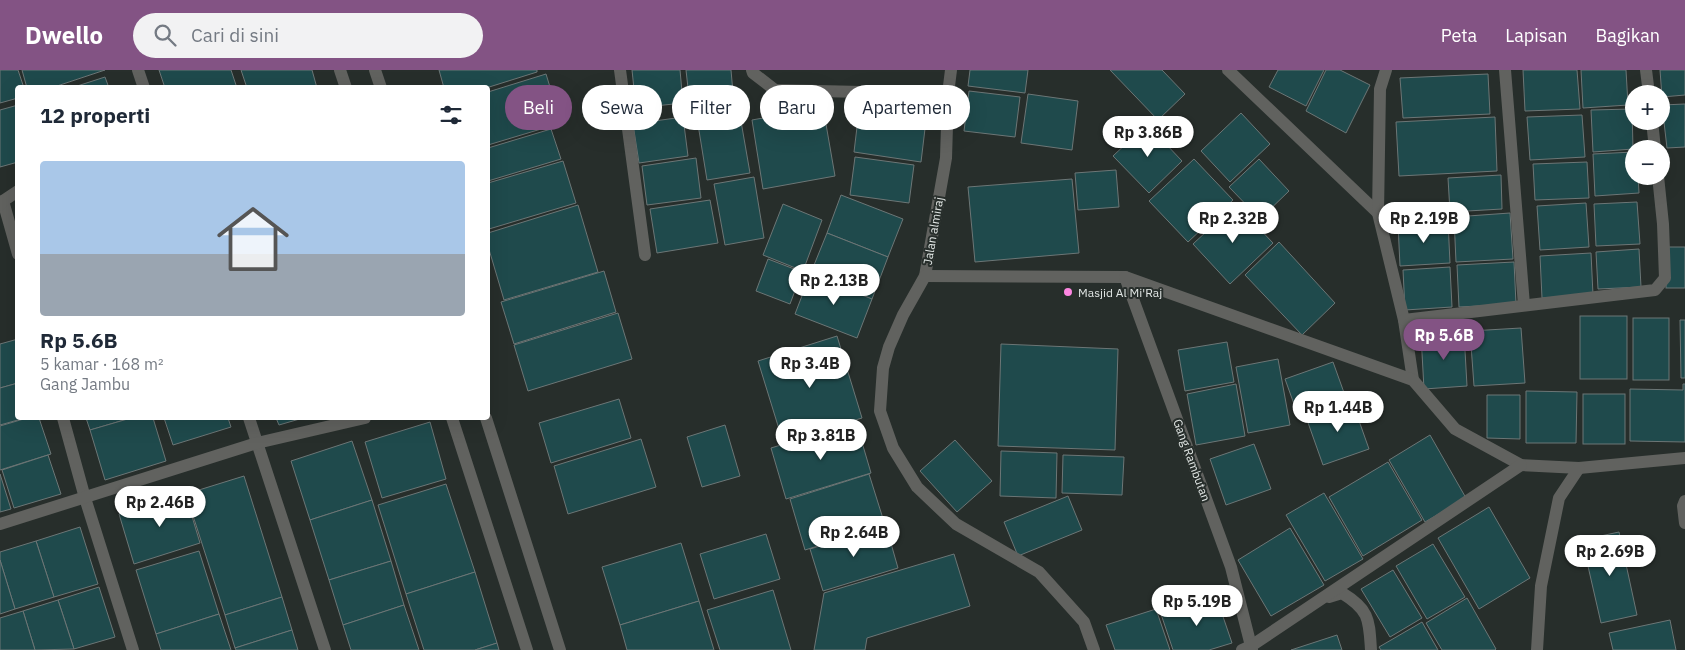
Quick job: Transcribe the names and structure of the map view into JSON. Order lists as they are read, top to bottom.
{
  "streets": {
    "street": ["Jalan almiraj", "Gang Rambutan"]
  },
  "places": ["Masjid Al Mi'Raj"],
  "page": {
    "header": "Dwello",
    "search": "Cari di sini",
    "nav": ["Peta", "Lapisan", "Bagikan"],
    "map_buttons": ["+", "−"],
    "chip": [
      "Beli",
      "Sewa",
      "Filter",
      "Baru",
      "Apartemen"
    ],
    "heading": "12 properti",
    "price": [
      "Rp 3.86B",
      "Rp 2.32B",
      "Rp 2.19B",
      "Rp 2.13B",
      "Rp 5.6B",
      "Rp 3.4B",
      "Rp 1.44B",
      "Rp 3.81B",
      "Rp 2.46B",
      "Rp 2.64B",
      "Rp 2.69B",
      "Rp 5.19B"
    ],
    "list": [
      {
        "name": "Rp 5.6B",
        "note": "5 kamar · 168 m² · Gang Jambu"
      }
    ]
  }
}
